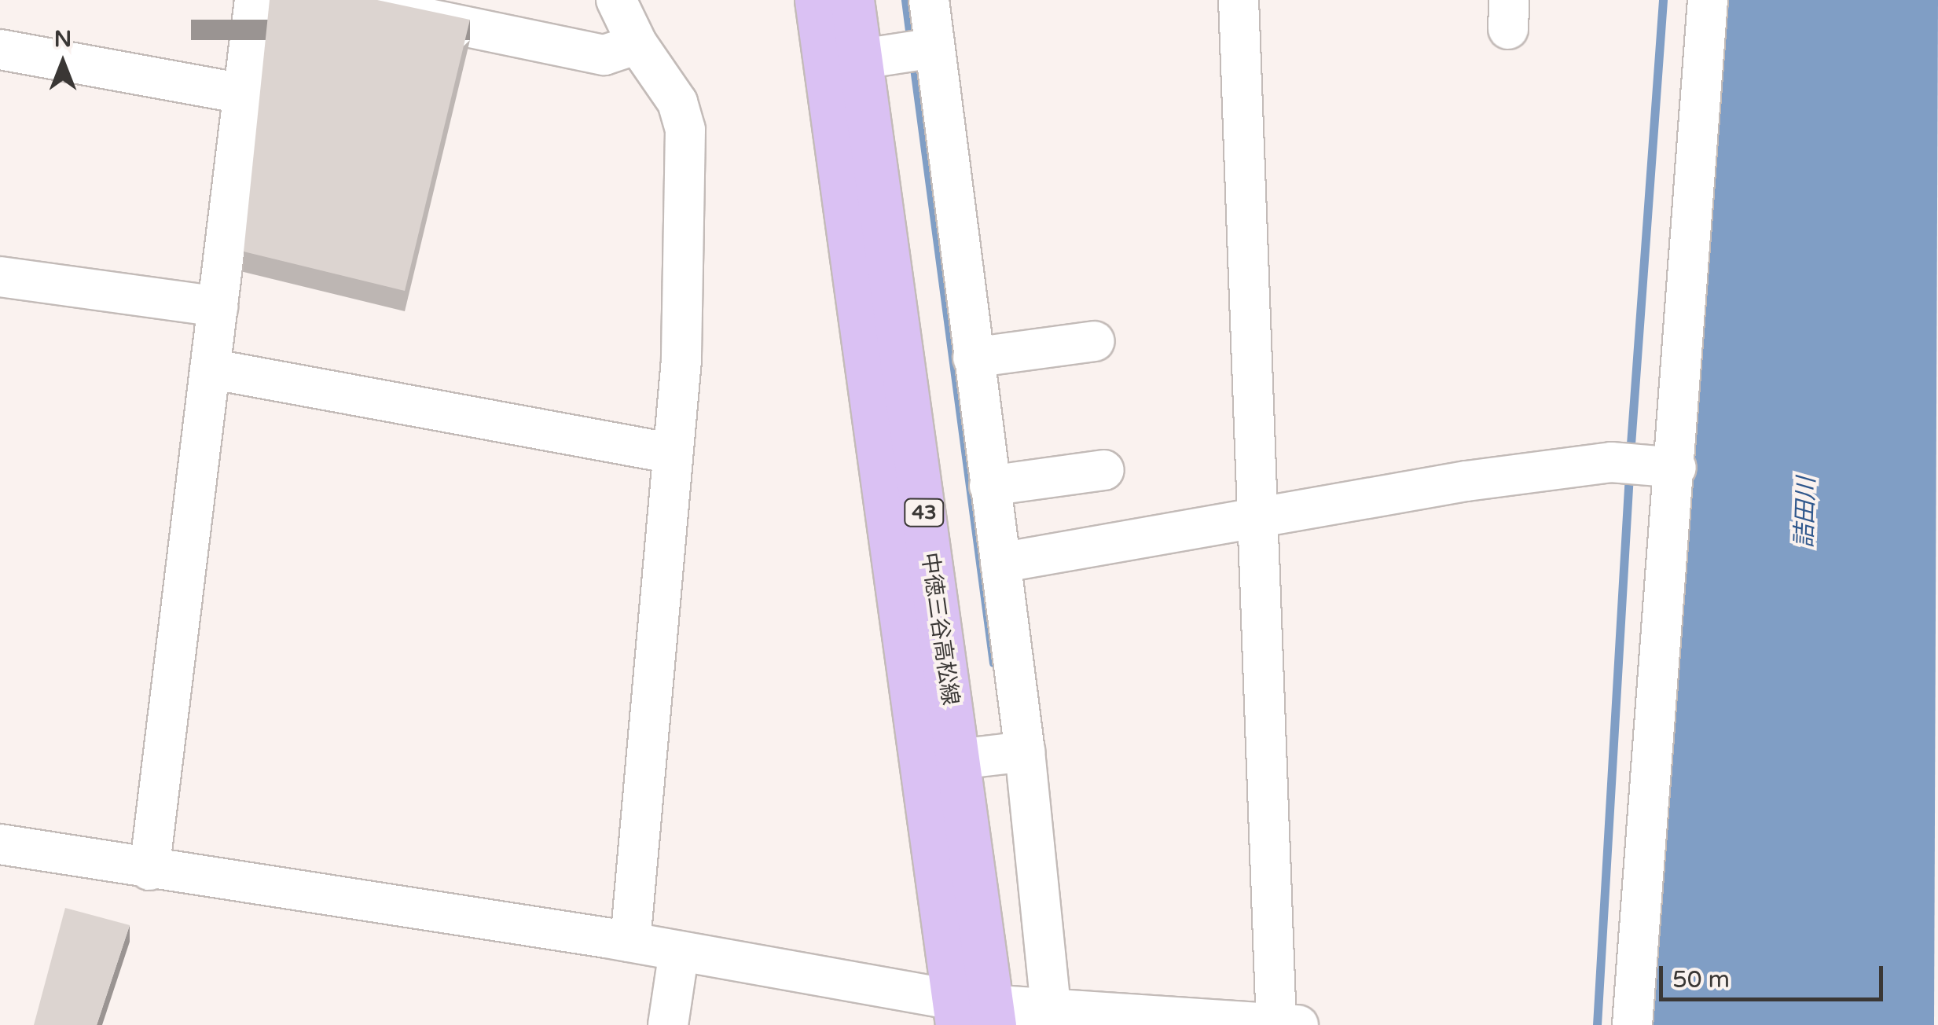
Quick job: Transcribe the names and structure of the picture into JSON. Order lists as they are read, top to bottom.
{
  "streets": {
    "main road": ["43", "中徳三谷高松線"]
  },
  "water": ["詰田川"],
  "scale_bar": "50 m",
  "north": "top"
}
